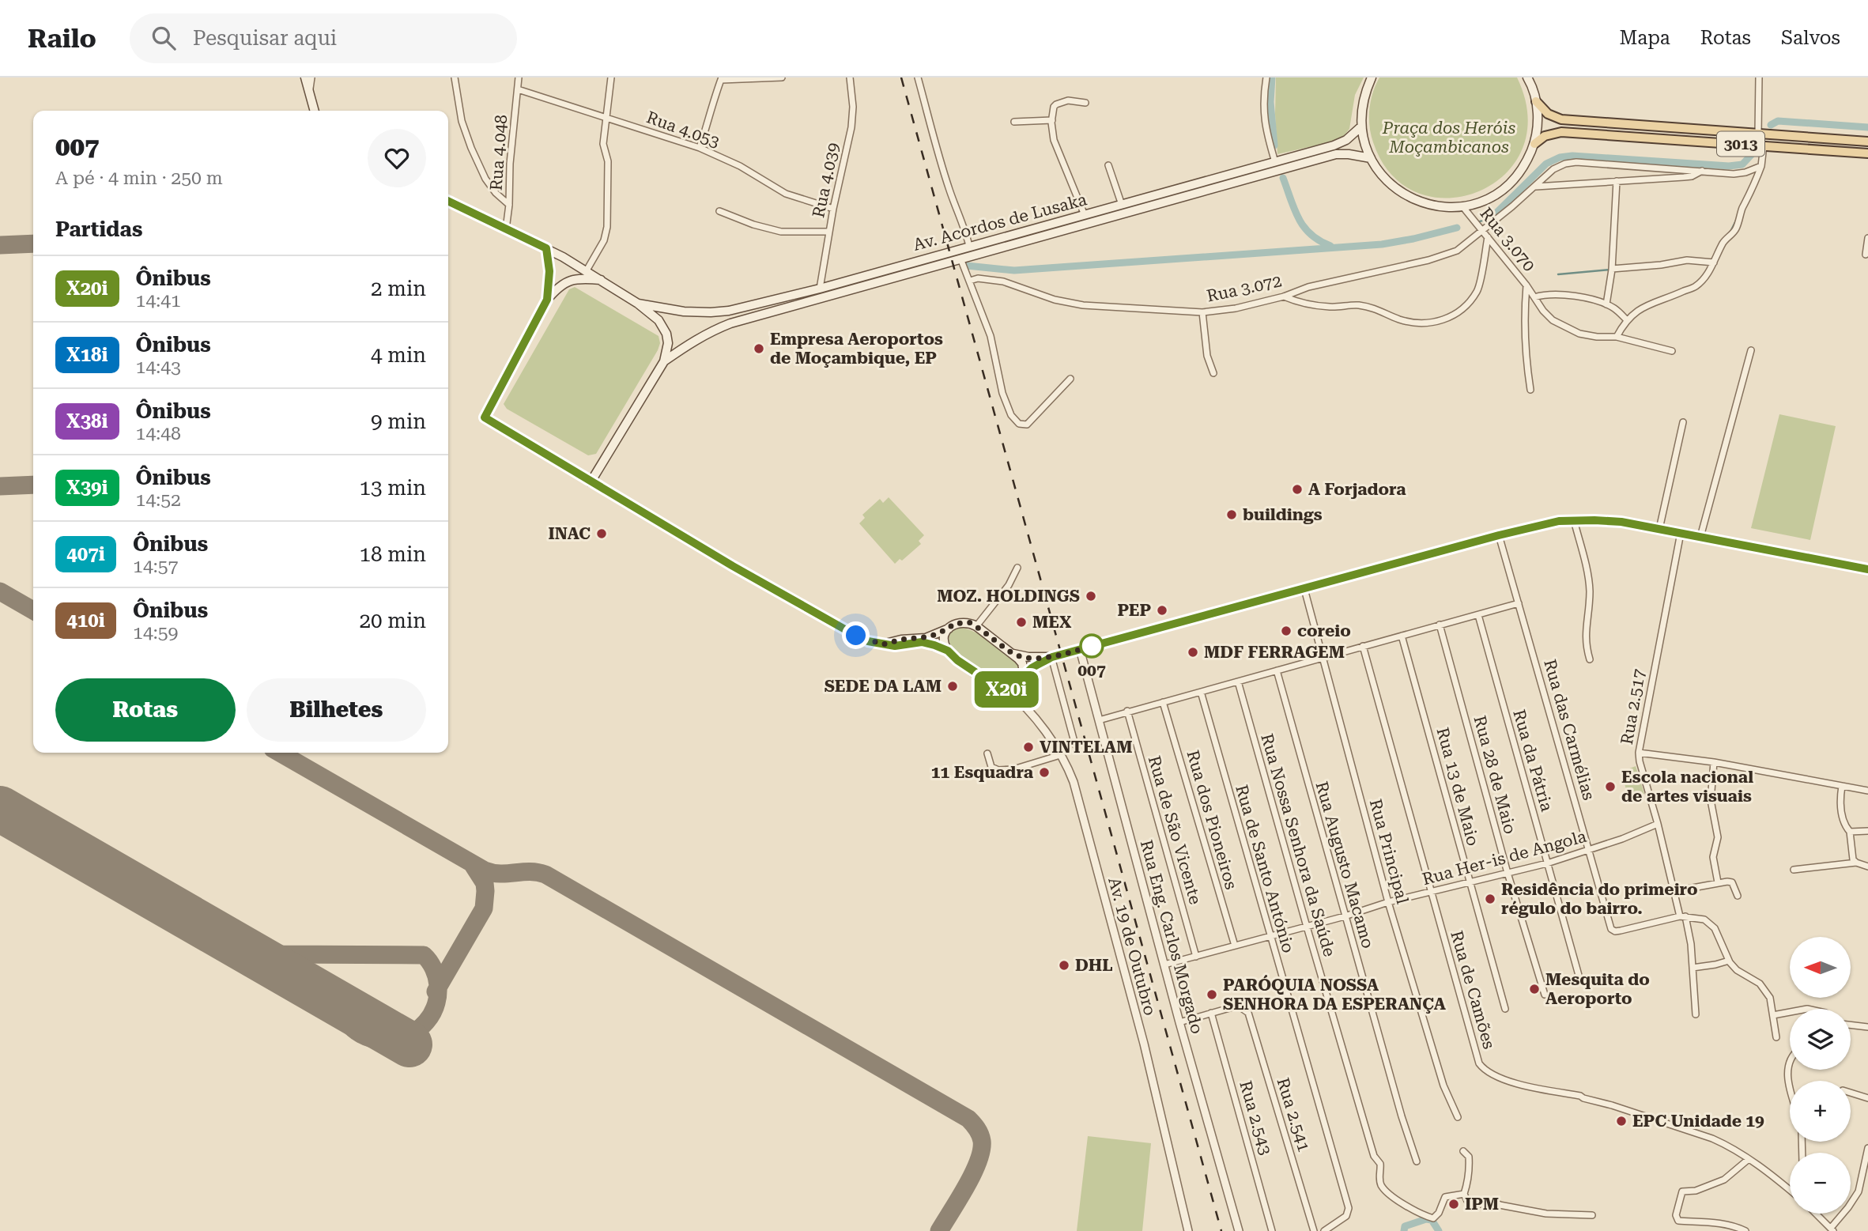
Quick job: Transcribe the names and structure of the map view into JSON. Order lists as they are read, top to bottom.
{
  "streets": {
    "main road": ["3013", "Av. Acordos de Lusaka"],
    "street": [
      "Rua 4.053",
      "Rua 4.048",
      "Rua 4.039",
      "Rua 3.070",
      "Rua 3.072",
      "Rua 2.517",
      "Rua das Carmélias",
      "Rua da Pátria",
      "Rua 28 de Maio",
      "Rua 13 de Maio",
      "Rua dos Pioneiros",
      "Rua de São Vicente",
      "Rua Nossa Senhora da Saúde",
      "Rua Principal",
      "Rua Her-is de Angola",
      "Rua Augusto Macamo",
      "Rua de Santo António",
      "Rua Eng. Carlos Morgado",
      "Av. 19 de Outubro",
      "Rua de Camões",
      "Rua 2.541",
      "Rua 2.543"
    ]
  },
  "crossings": [
    ["Rua 4.053", "Rua 4.048"],
    ["Rua 4.053", "Rua 4.039"],
    ["Rua 4.039", "Av. Acordos de Lusaka"],
    ["Rua 3.070", "Rua 3.072"],
    ["Rua 2.517", "Rua das Carmélias"],
    ["Rua 2.517", "Rua Her-is de Angola"],
    ["Rua das Carmélias", "Rua Her-is de Angola"],
    ["Rua da Pátria", "Rua Her-is de Angola"],
    ["Rua 28 de Maio", "Rua Her-is de Angola"],
    ["Rua 13 de Maio", "Rua Her-is de Angola"],
    ["Rua dos Pioneiros", "Rua Her-is de Angola"],
    ["Rua de São Vicente", "Rua Her-is de Angola"],
    ["Rua Nossa Senhora da Saúde", "Rua Her-is de Angola"],
    ["Rua Principal", "Rua Her-is de Angola"],
    ["Rua Her-is de Angola", "Rua Augusto Macamo"],
    ["Rua Her-is de Angola", "Rua de Santo António"],
    ["Rua Her-is de Angola", "Rua Eng. Carlos Morgado"],
    ["Rua Her-is de Angola", "Rua de Camões"],
    ["Rua 2.541", "Rua 2.543"]
  ],
  "parks": ["Praça dos Heróis Moçambicanos"],
  "places": [
    "Empresa Aeroportos de Moçambique, EP",
    "A Forjadora",
    "buildings",
    "INAC",
    "MOZ. HOLDINGS",
    "PEP",
    "MEX",
    "coreio",
    "007",
    "MDF FERRAGEM",
    "SEDE DA LAM",
    "VINTELAM",
    "11 Esquadra",
    "Escola nacional de artes visuais",
    "Residência do primeiro régulo do bairro.",
    "DHL",
    "Mesquita do Aeroporto",
    "PARÓQUIA NOSSA SENHORA DA ESPERANÇA",
    "EPC Unidade 19",
    "IPM"
  ],
  "lines": ["bus line X20i"],
  "north": "left",
  "page": {
    "header": "Railo",
    "search": "Pesquisar aqui",
    "nav": ["Mapa", "Rotas", "Salvos"],
    "on_map": "X20i",
    "heading": [
      ["007", "A pé · 4 min · 250 m"],
      "Partidas"
    ],
    "list": [
      {
        "mark": "X20i",
        "name": "Ônibus",
        "note": "14:41",
        "value": "2 min"
      },
      {
        "mark": "X18i",
        "name": "Ônibus",
        "note": "14:43",
        "value": "4 min"
      },
      {
        "mark": "X38i",
        "name": "Ônibus",
        "note": "14:48",
        "value": "9 min"
      },
      {
        "mark": "X39i",
        "name": "Ônibus",
        "note": "14:52",
        "value": "13 min"
      },
      {
        "mark": "407i",
        "name": "Ônibus",
        "note": "14:57",
        "value": "18 min"
      },
      {
        "mark": "410i",
        "name": "Ônibus",
        "note": "14:59",
        "value": "20 min"
      }
    ],
    "buttons": ["Rotas", "Bilhetes"],
    "map_buttons": ["+", "−"]
  }
}
